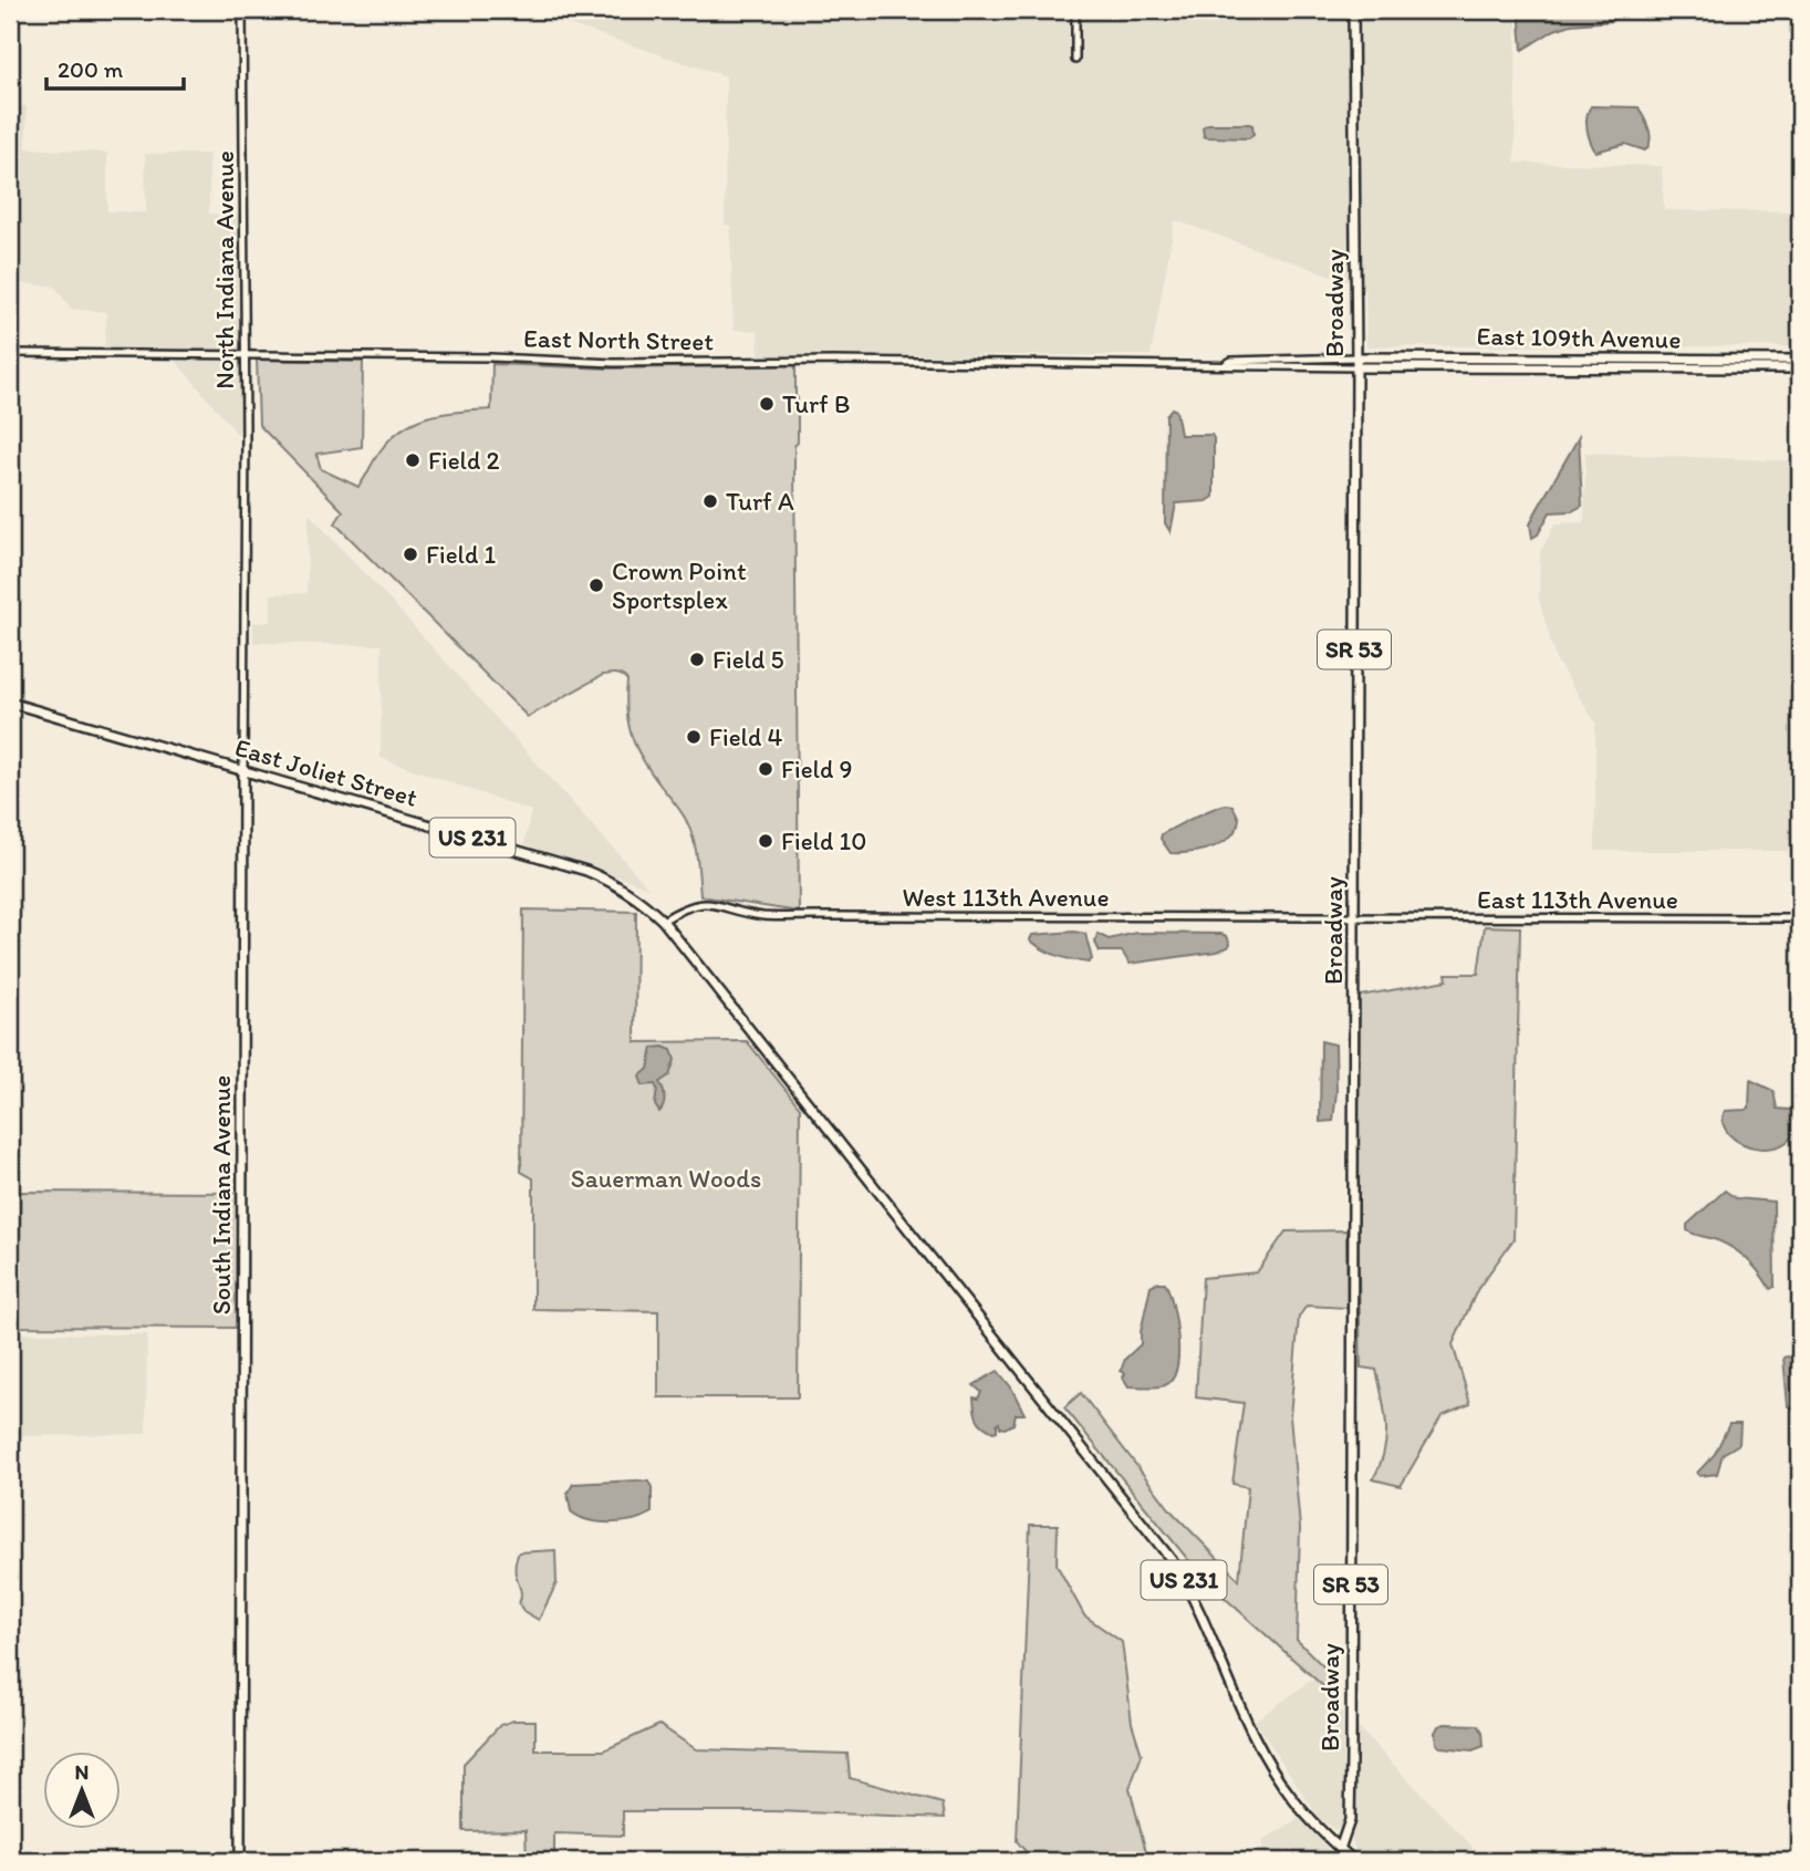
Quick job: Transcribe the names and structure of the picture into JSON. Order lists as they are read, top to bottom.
{
  "streets": {
    "main road": [
      "Broadway",
      "East 109th Avenue",
      "SR 53",
      "East Joliet Street",
      "US 231",
      "South Indiana Avenue"
    ],
    "street": [
      "North Indiana Avenue",
      "East North Street",
      "West 113th Avenue",
      "East 113th Avenue"
    ]
  },
  "crossings": [
    ["North Indiana Avenue", "East North Street"],
    ["North Indiana Avenue", "South Indiana Avenue"],
    ["Broadway", "East 109th Avenue"],
    ["Broadway", "East North Street"],
    ["Broadway", "US 231"],
    ["Broadway", "West 113th Avenue"],
    ["Broadway", "East 113th Avenue"],
    ["East 109th Avenue", "East North Street"],
    ["East Joliet Street", "US 231"],
    ["East Joliet Street", "West 113th Avenue"],
    ["East Joliet Street", "South Indiana Avenue"],
    ["US 231", "West 113th Avenue"],
    ["West 113th Avenue", "East 113th Avenue"]
  ],
  "parks": ["Sauerman Woods"],
  "places": [
    "Turf B",
    "Field 2",
    "Turf A",
    "Field 1",
    "Crown Point Sportsplex",
    "Field 5",
    "Field 4",
    "Field 9",
    "Field 10"
  ],
  "scale_bar": "200 m",
  "north": "top"
}
